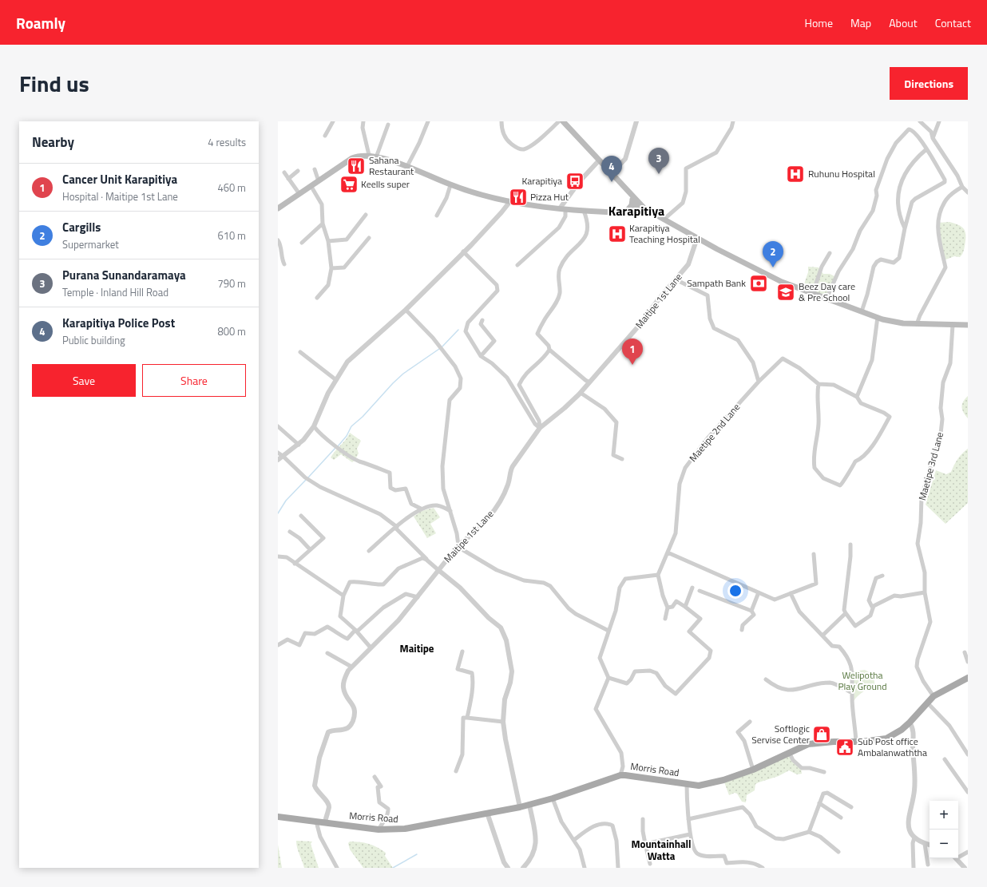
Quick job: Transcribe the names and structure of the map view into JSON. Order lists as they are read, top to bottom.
{
  "streets": {
    "main road": ["Morris Road"],
    "street": ["Maitipe 1st Lane", "Maetipe 2nd Lane", "Maetipe 3rd Lane"]
  },
  "crossings": [
    ["Maitipe 1st Lane", "Morris Road"],
    ["Maetipe 3rd Lane", "Morris Road"]
  ],
  "districts": ["Karapitiya", "Maitipe", "Mountainhall Watta"],
  "parks": ["Welipotha Play Ground"],
  "places": {
    "restaurant": ["Sahana Restaurant", "Pizza Hut"],
    "hospital": ["Ruhunu Hospital", "Karapitiya Teaching Hospital"],
    "bus stop": ["Karapitiya"],
    "supermarket": ["Keells super"],
    "bank": ["Sampath Bank"],
    "school or university": ["Beez Day care & Pre School"],
    "shop": ["Softlogic Servise Center"],
    "public building": ["Sub Post office Ambalanwaththa"]
  },
  "page": {
    "header": "Roamly",
    "nav": [
      "Home",
      "Map",
      "About",
      "Contact"
    ],
    "title": "Find us",
    "buttons": [
      "Directions",
      ["Save", "Share"]
    ],
    "heading": ["Nearby", "4 results"],
    "pins": [
      "3",
      "4",
      "2",
      "1"
    ],
    "list": [
      {
        "mark": "1",
        "name": "Cancer Unit Karapitiya",
        "note": "Hospital · Maitipe 1st Lane",
        "value": "460 m"
      },
      {
        "mark": "2",
        "name": "Cargills",
        "note": "Supermarket",
        "value": "610 m"
      },
      {
        "mark": "3",
        "name": "Purana Sunandaramaya",
        "note": "Temple · Inland Hill Road",
        "value": "790 m"
      },
      {
        "mark": "4",
        "name": "Karapitiya Police Post",
        "note": "Public building",
        "value": "800 m"
      }
    ],
    "map_buttons": ["+", "−"]
  }
}
